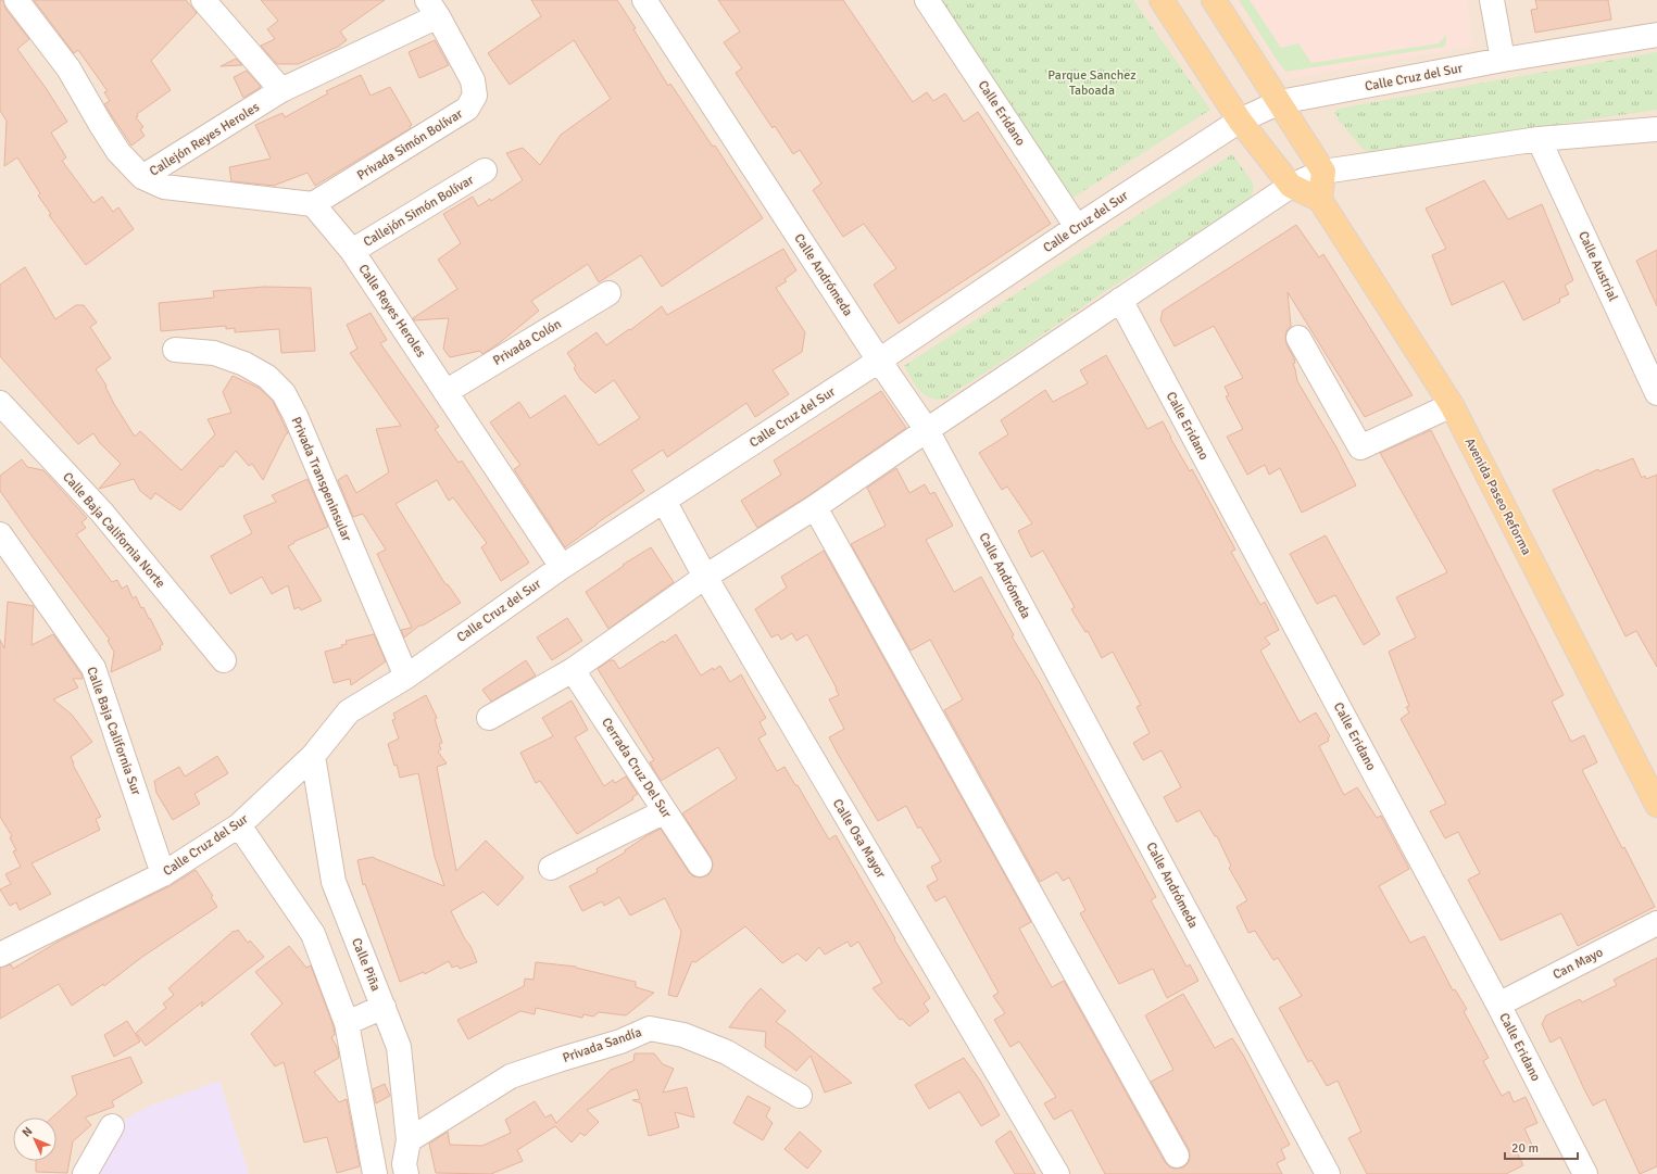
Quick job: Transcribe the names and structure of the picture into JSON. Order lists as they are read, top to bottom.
{
  "streets": {
    "main road": ["Avenida Paseo Reforma"],
    "street": [
      "Calle Cruz del Sur",
      "Calle Eridano",
      "Callejón Reyes Heroles",
      "Privada Simón Bolívar",
      "Callejón Simón Bolívar",
      "Calle Austrial",
      "Calle Andrómeda",
      "Calle Reyes Heroles",
      "Privada Colón",
      "Privada Transpeninsular",
      "Calle Baja California Norte",
      "Calle Baja California Sur",
      "Cerrada Cruz Del Sur",
      "Calle Osa Mayor",
      "Can Mayo",
      "Calle Piña",
      "Privada Sandía"
    ]
  },
  "crossings": [
    ["Calle Cruz del Sur", "Calle Eridano"],
    ["Calle Cruz del Sur", "Calle Andrómeda"],
    ["Calle Cruz del Sur", "Calle Reyes Heroles"],
    ["Calle Cruz del Sur", "Privada Transpeninsular"],
    ["Calle Cruz del Sur", "Calle Baja California Sur"],
    ["Calle Cruz del Sur", "Calle Osa Mayor"],
    ["Calle Cruz del Sur", "Calle Piña"],
    ["Calle Eridano", "Can Mayo"],
    ["Callejón Reyes Heroles", "Privada Simón Bolívar"],
    ["Privada Simón Bolívar", "Calle Reyes Heroles"],
    ["Callejón Simón Bolívar", "Calle Reyes Heroles"],
    ["Calle Reyes Heroles", "Privada Colón"],
    ["Calle Piña", "Privada Sandía"]
  ],
  "parks": ["Parque Sanchez Taboada"],
  "scale_bar": "20 m",
  "north": "top left"
}
